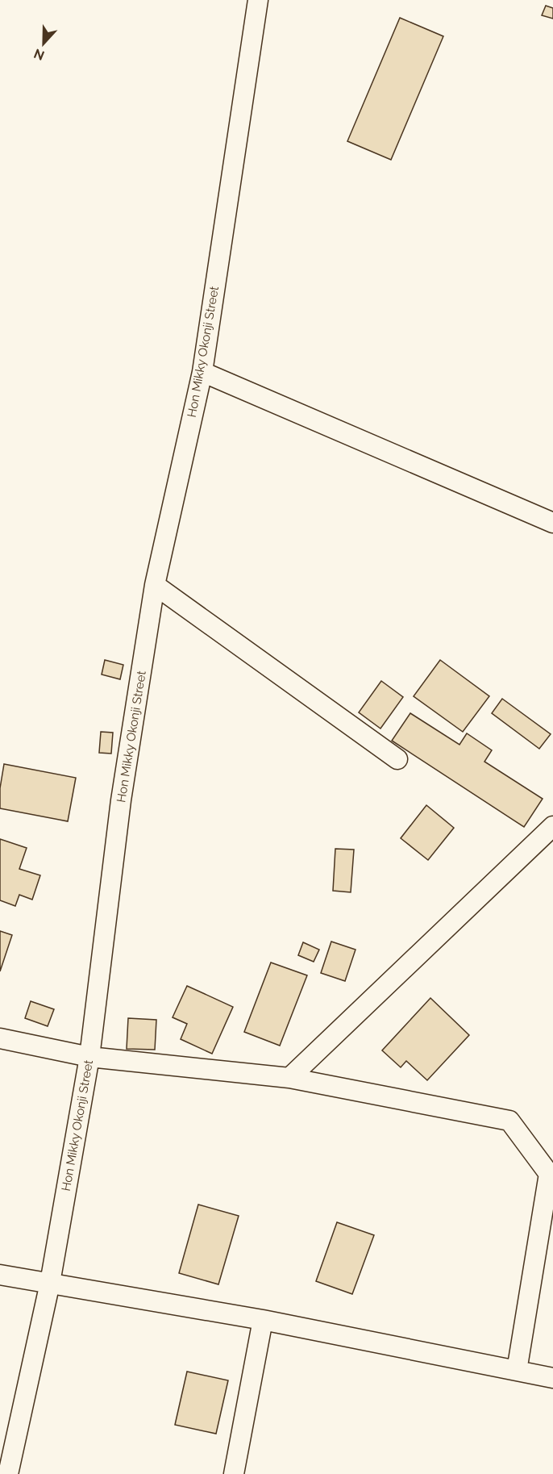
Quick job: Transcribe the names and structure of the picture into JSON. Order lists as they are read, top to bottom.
{
  "streets": {
    "street": ["Hon Mikky Okonji Street"]
  },
  "north": "bottom"
}
